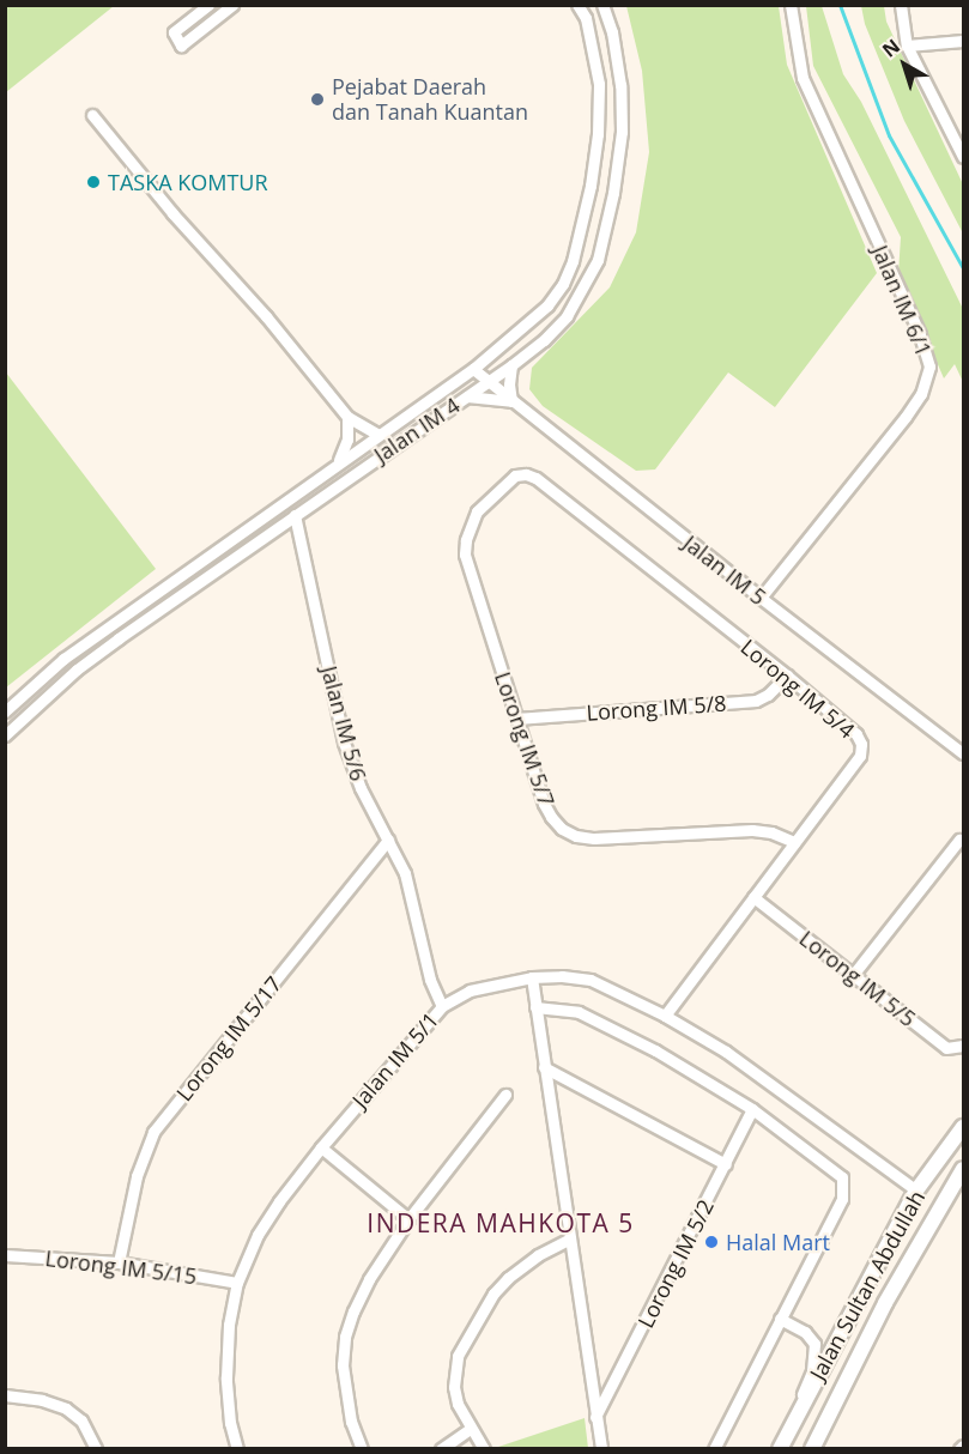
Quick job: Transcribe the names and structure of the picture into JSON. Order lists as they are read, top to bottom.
{
  "streets": {
    "main road": ["Jalan Sultan Abdullah"],
    "street": [
      "Jalan IM 6/1",
      "Jalan IM 4",
      "Jalan IM 5",
      "Lorong IM 5/4",
      "Lorong IM 5/8",
      "Jalan IM 5/6",
      "Lorong IM 5/7",
      "Lorong IM 5/5",
      "Lorong IM 5/17",
      "Jalan IM 5/1",
      "Lorong IM 5/2",
      "Lorong IM 5/15"
    ]
  },
  "crossings": [
    ["Jalan IM 6/1", "Jalan IM 5"],
    ["Jalan IM 4", "Jalan IM 5"],
    ["Jalan IM 4", "Jalan IM 5/6"],
    ["Lorong IM 5/4", "Lorong IM 5/8"],
    ["Lorong IM 5/4", "Lorong IM 5/7"],
    ["Lorong IM 5/4", "Lorong IM 5/5"],
    ["Lorong IM 5/4", "Jalan IM 5/1"],
    ["Lorong IM 5/8", "Lorong IM 5/7"],
    ["Jalan IM 5/6", "Lorong IM 5/17"],
    ["Jalan IM 5/6", "Jalan IM 5/1"],
    ["Lorong IM 5/17", "Lorong IM 5/15"],
    ["Jalan IM 5/1", "Lorong IM 5/15"],
    ["Jalan IM 5/1", "Jalan Sultan Abdullah"]
  ],
  "districts": ["INDERA MAHKOTA 5"],
  "places": ["Pejabat Daerah dan Tanah Kuantan", "TASKA KOMTUR", "Halal Mart"],
  "north": "top left"
}
